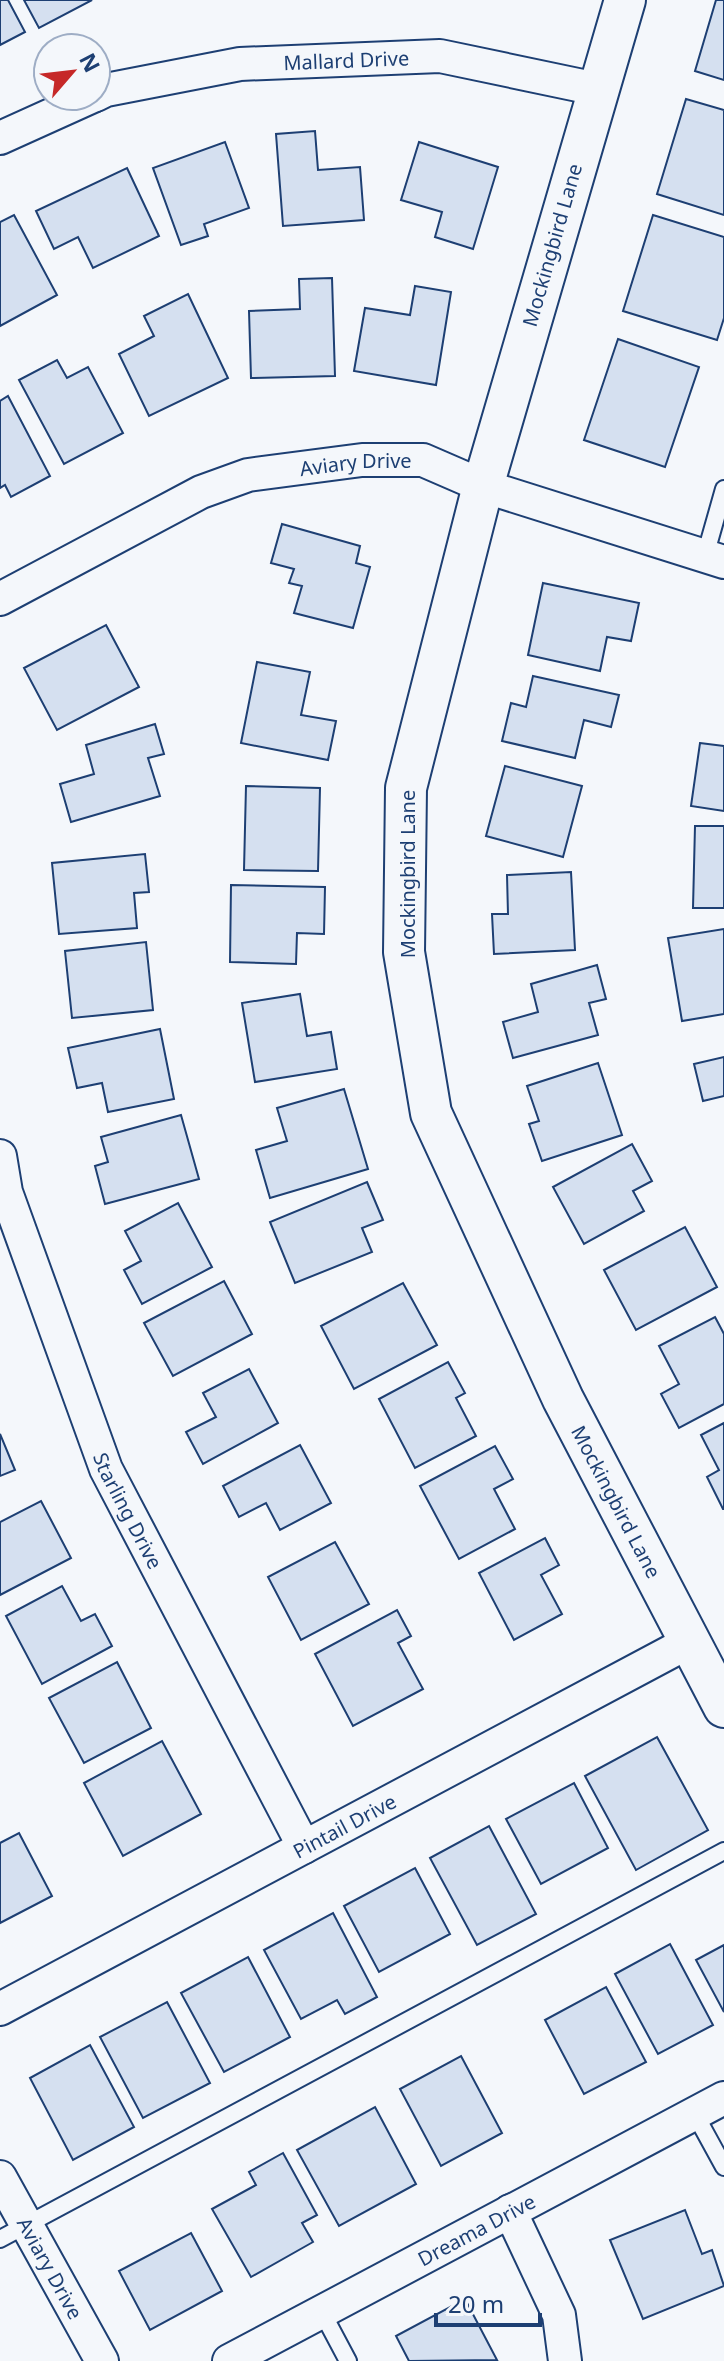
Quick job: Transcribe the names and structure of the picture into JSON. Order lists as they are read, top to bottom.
{
  "streets": {
    "street": [
      "Mallard Drive",
      "Mockingbird Lane",
      "Aviary Drive",
      "Starling Drive",
      "Pintail Drive",
      "Dreama Drive"
    ]
  },
  "crossings": [
    ["Mallard Drive", "Mockingbird Lane"],
    ["Mockingbird Lane", "Aviary Drive"],
    ["Mockingbird Lane", "Pintail Drive"],
    ["Starling Drive", "Pintail Drive"]
  ],
  "scale_bar": "20 m",
  "north": "top right"
}
